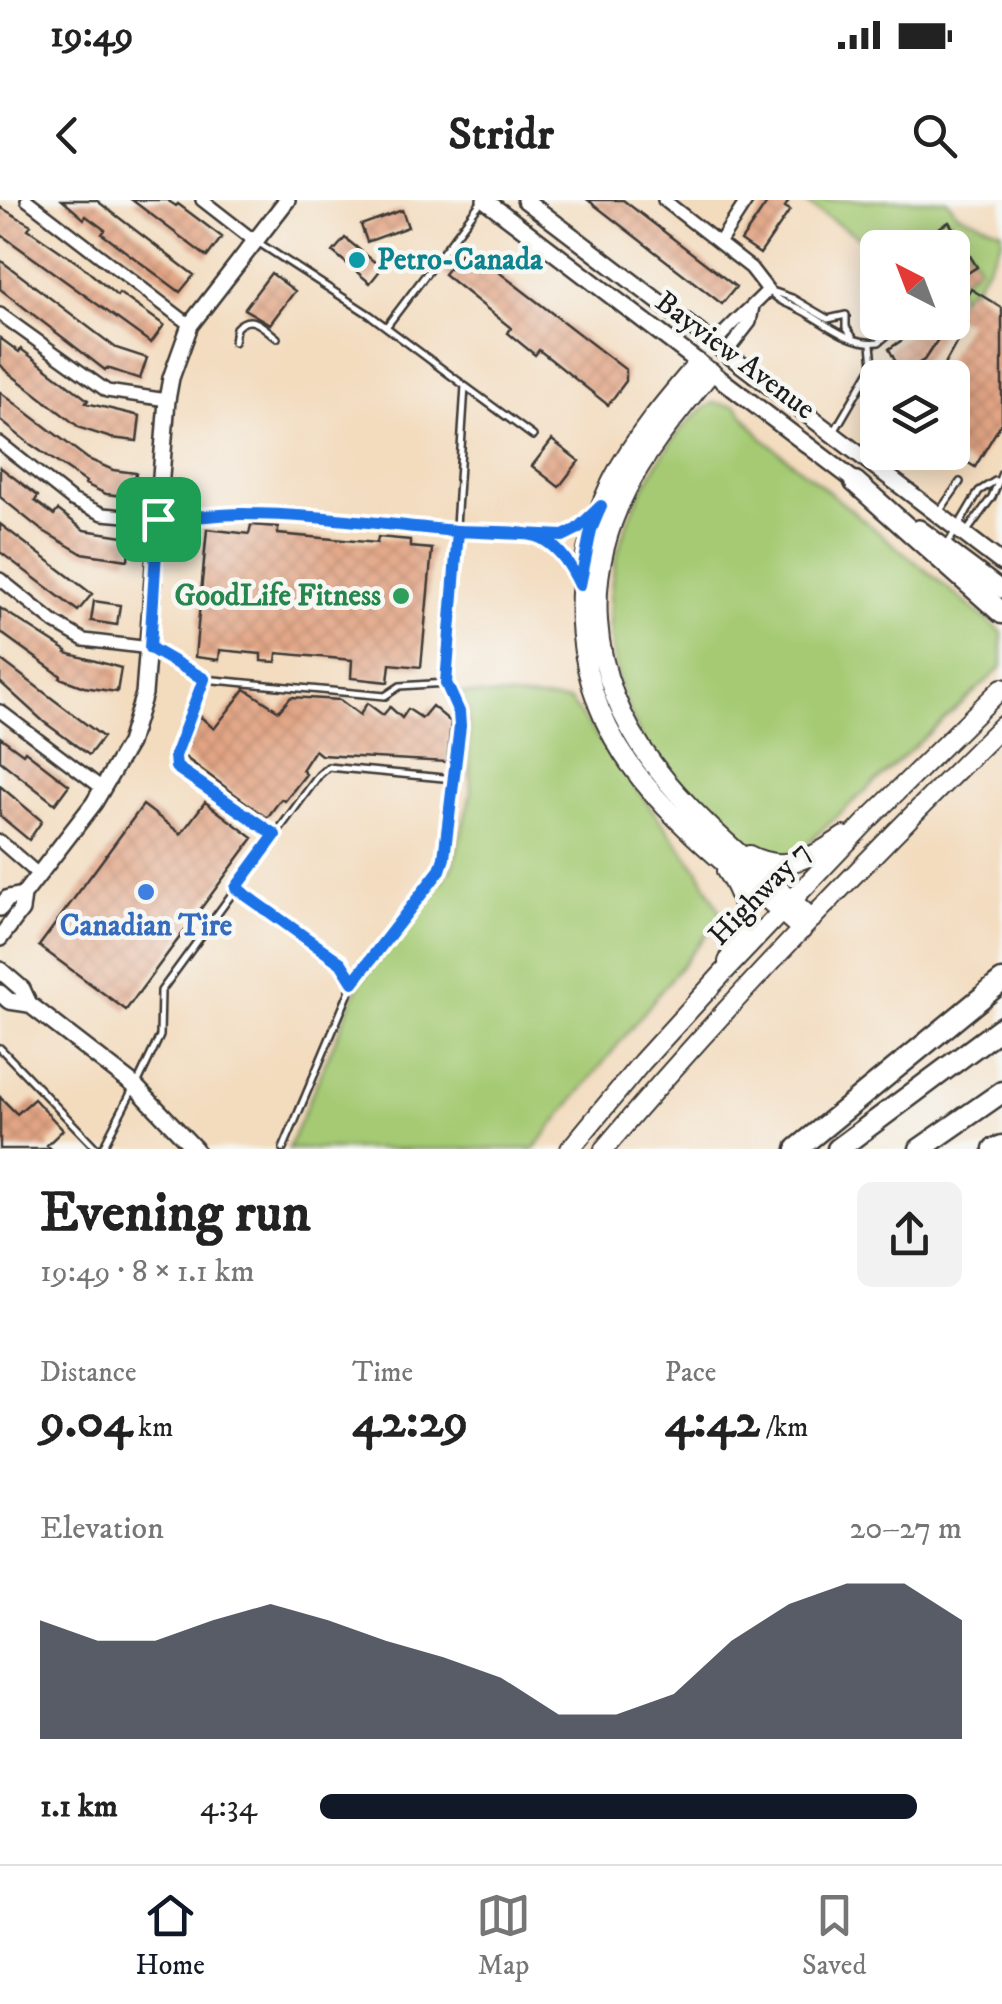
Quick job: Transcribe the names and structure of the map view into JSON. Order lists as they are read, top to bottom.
{
  "streets": {
    "main road": ["Bayview Avenue", "Highway 7"]
  },
  "places": ["Petro-Canada", "GoodLife Fitness", "Canadian Tire"],
  "north": "top left",
  "page": {
    "status": "19:49",
    "header": "Stridr",
    "heading": ["Evening run", "19:49 · 8 × 1.1 km"],
    "stats": [
      ["Distance", "9.04 km"],
      ["Time", "42:29"],
      ["Pace", "4:42 /km"]
    ],
    "chart": ["Elevation", "20–27 m"],
    "list": [
      {
        "name": "1.1 km",
        "note": "4:34"
      }
    ],
    "tabs": ["Home", "Map", "Saved"]
  }
}
